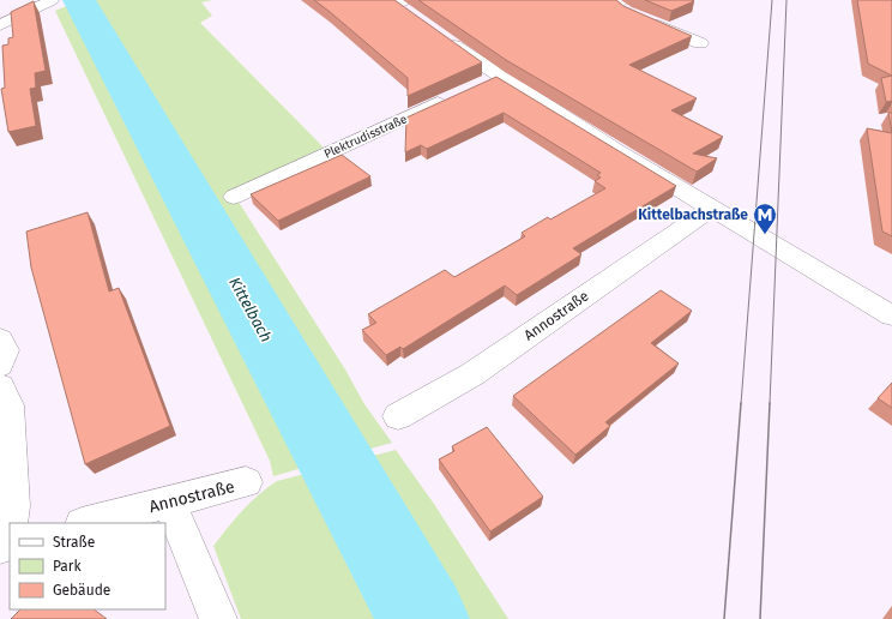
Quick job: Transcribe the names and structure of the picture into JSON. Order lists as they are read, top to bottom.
{
  "streets": {
    "street": ["Plektrudisstraße", "Annostraße"]
  },
  "water": ["Kittelbach"],
  "places": {
    "metro station": ["Kittelbachstraße"]
  },
  "legend": ["Straße", "Park", "Gebäude"]
}
